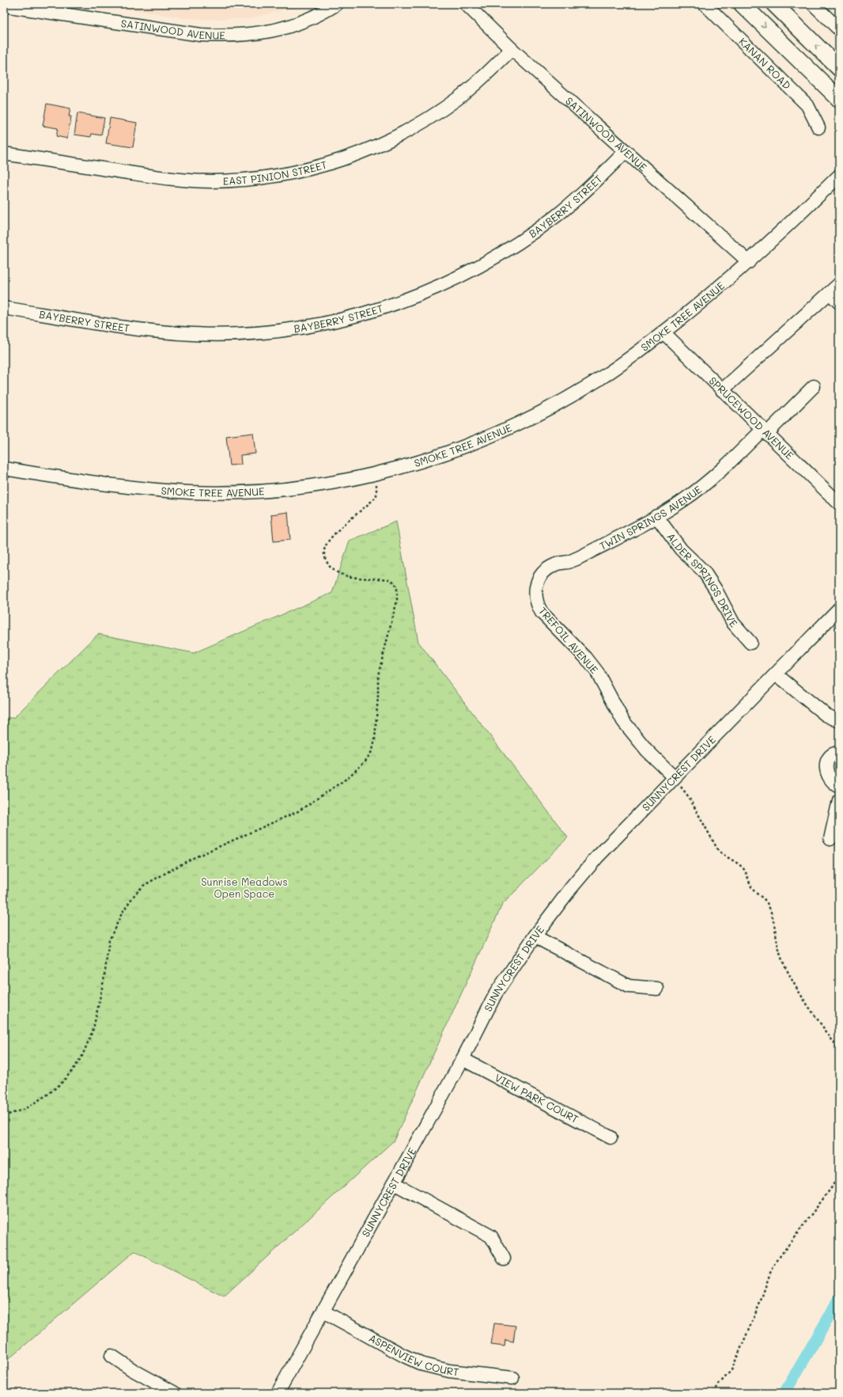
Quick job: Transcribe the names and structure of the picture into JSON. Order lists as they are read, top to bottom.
{
  "streets": {
    "street": [
      "SATINWOOD AVENUE",
      "KANAN ROAD",
      "EAST PINION STREET",
      "BAYBERRY STREET",
      "SMOKE TREE AVENUE",
      "SPRUCEWOOD AVENUE",
      "TWIN SPRINGS AVENUE",
      "ALDER SPRINGS DRIVE",
      "TREFOIL AVENUE",
      "SUNNYCREST DRIVE",
      "VIEW PARK COURT",
      "ASPENVIEW COURT"
    ]
  },
  "crossings": [
    ["SATINWOOD AVENUE", "EAST PINION STREET"],
    ["SATINWOOD AVENUE", "BAYBERRY STREET"],
    ["SATINWOOD AVENUE", "SMOKE TREE AVENUE"],
    ["SMOKE TREE AVENUE", "SPRUCEWOOD AVENUE"],
    ["SPRUCEWOOD AVENUE", "TWIN SPRINGS AVENUE"],
    ["TWIN SPRINGS AVENUE", "ALDER SPRINGS DRIVE"],
    ["TWIN SPRINGS AVENUE", "TREFOIL AVENUE"],
    ["TREFOIL AVENUE", "SUNNYCREST DRIVE"],
    ["SUNNYCREST DRIVE", "VIEW PARK COURT"],
    ["SUNNYCREST DRIVE", "ASPENVIEW COURT"]
  ],
  "parks": ["Sunrise Meadows Open Space"]
}
